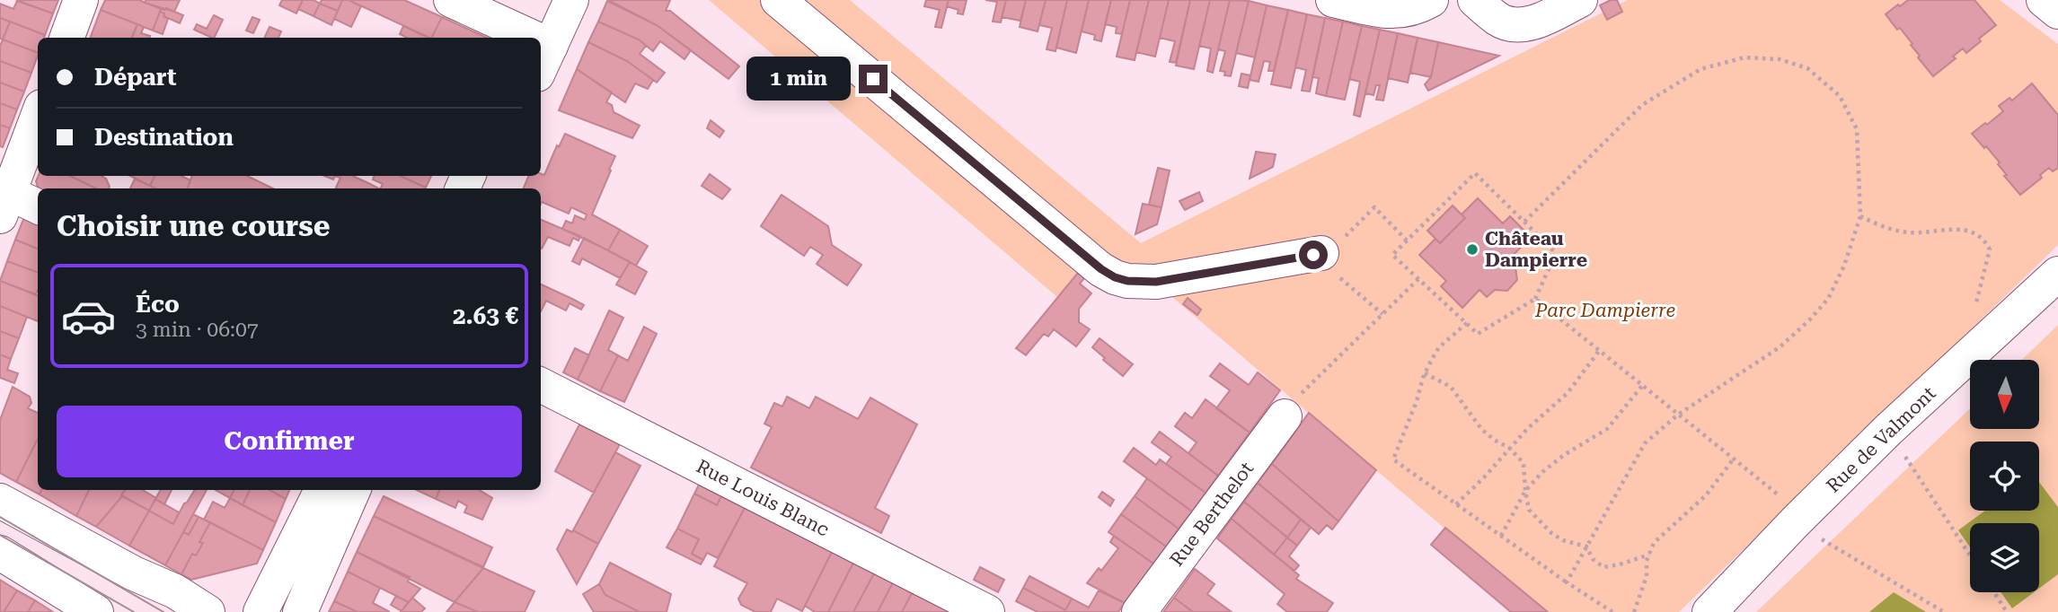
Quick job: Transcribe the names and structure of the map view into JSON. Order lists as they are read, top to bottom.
{
  "streets": {
    "street": ["Rue de Valmont", "Rue Louis Blanc", "Rue Berthelot"]
  },
  "parks": ["Parc Dampierre"],
  "places": ["Château Dampierre"],
  "north": "bottom",
  "page": {
    "banner": ["Départ", "Destination"],
    "bubble": "1 min",
    "heading": "Choisir une course",
    "list": [
      {
        "name": "Éco",
        "note": "3 min · 06:07",
        "value": "2.63 €"
      }
    ],
    "buttons": "Confirmer"
  }
}
